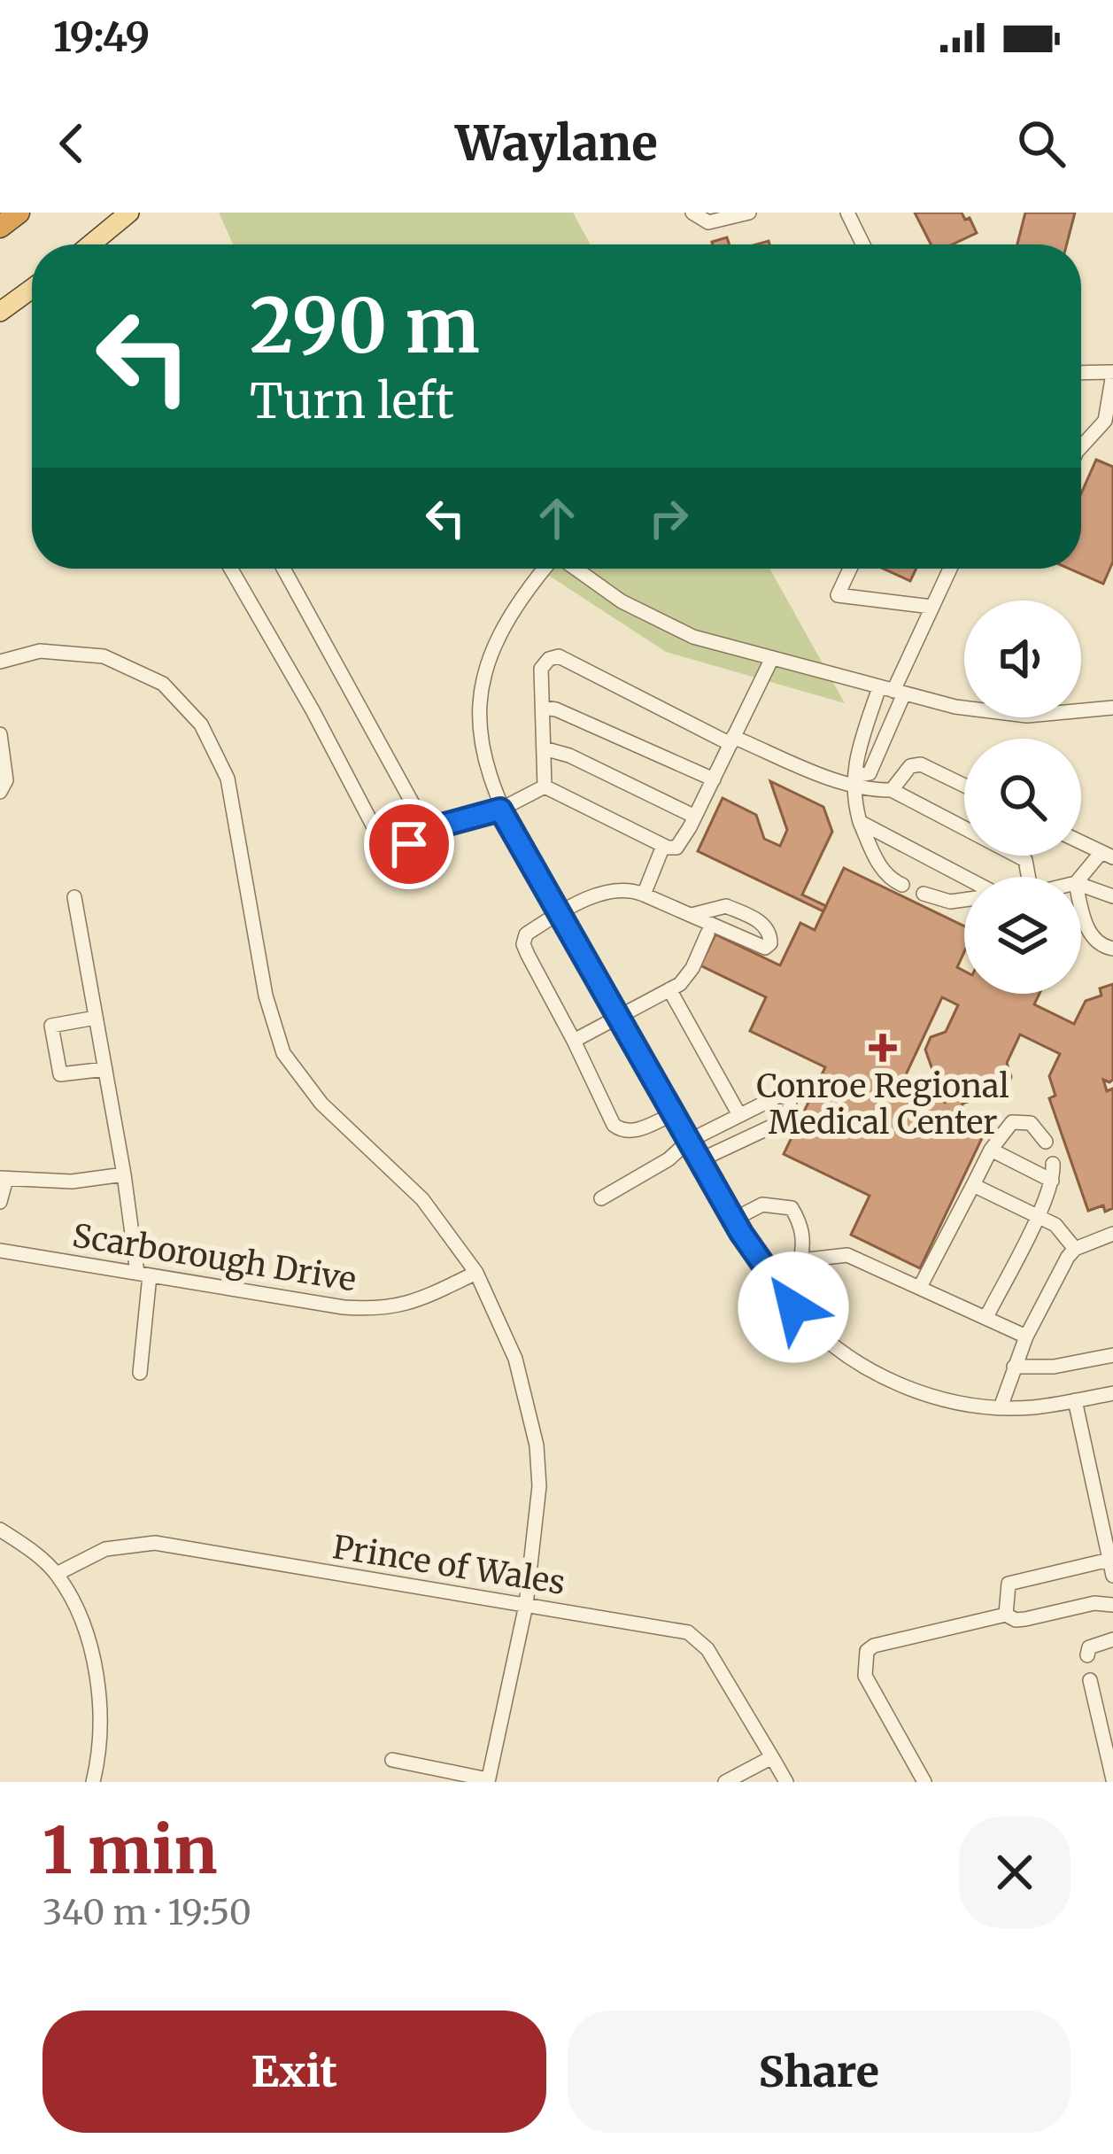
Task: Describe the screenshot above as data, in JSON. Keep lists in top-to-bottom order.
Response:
{
  "streets": {
    "street": ["Scarborough Drive", "Prince of Wales"]
  },
  "places": {
    "health": ["Conroe Regional Medical Center"]
  },
  "page": {
    "status": "19:49",
    "header": "Waylane",
    "turn": ["290 m", "Turn left"],
    "heading": ["1 min", "340 m · 19:50"],
    "buttons": ["Exit", "Share"]
  }
}
